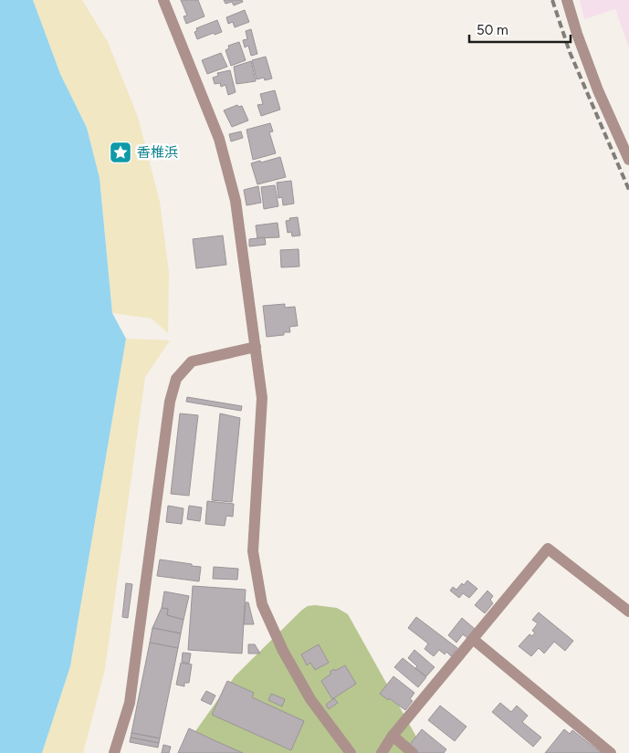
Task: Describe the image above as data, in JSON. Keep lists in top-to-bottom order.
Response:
{
  "places": {
    "place": ["香椎浜"]
  },
  "scale_bar": "50 m"
}
